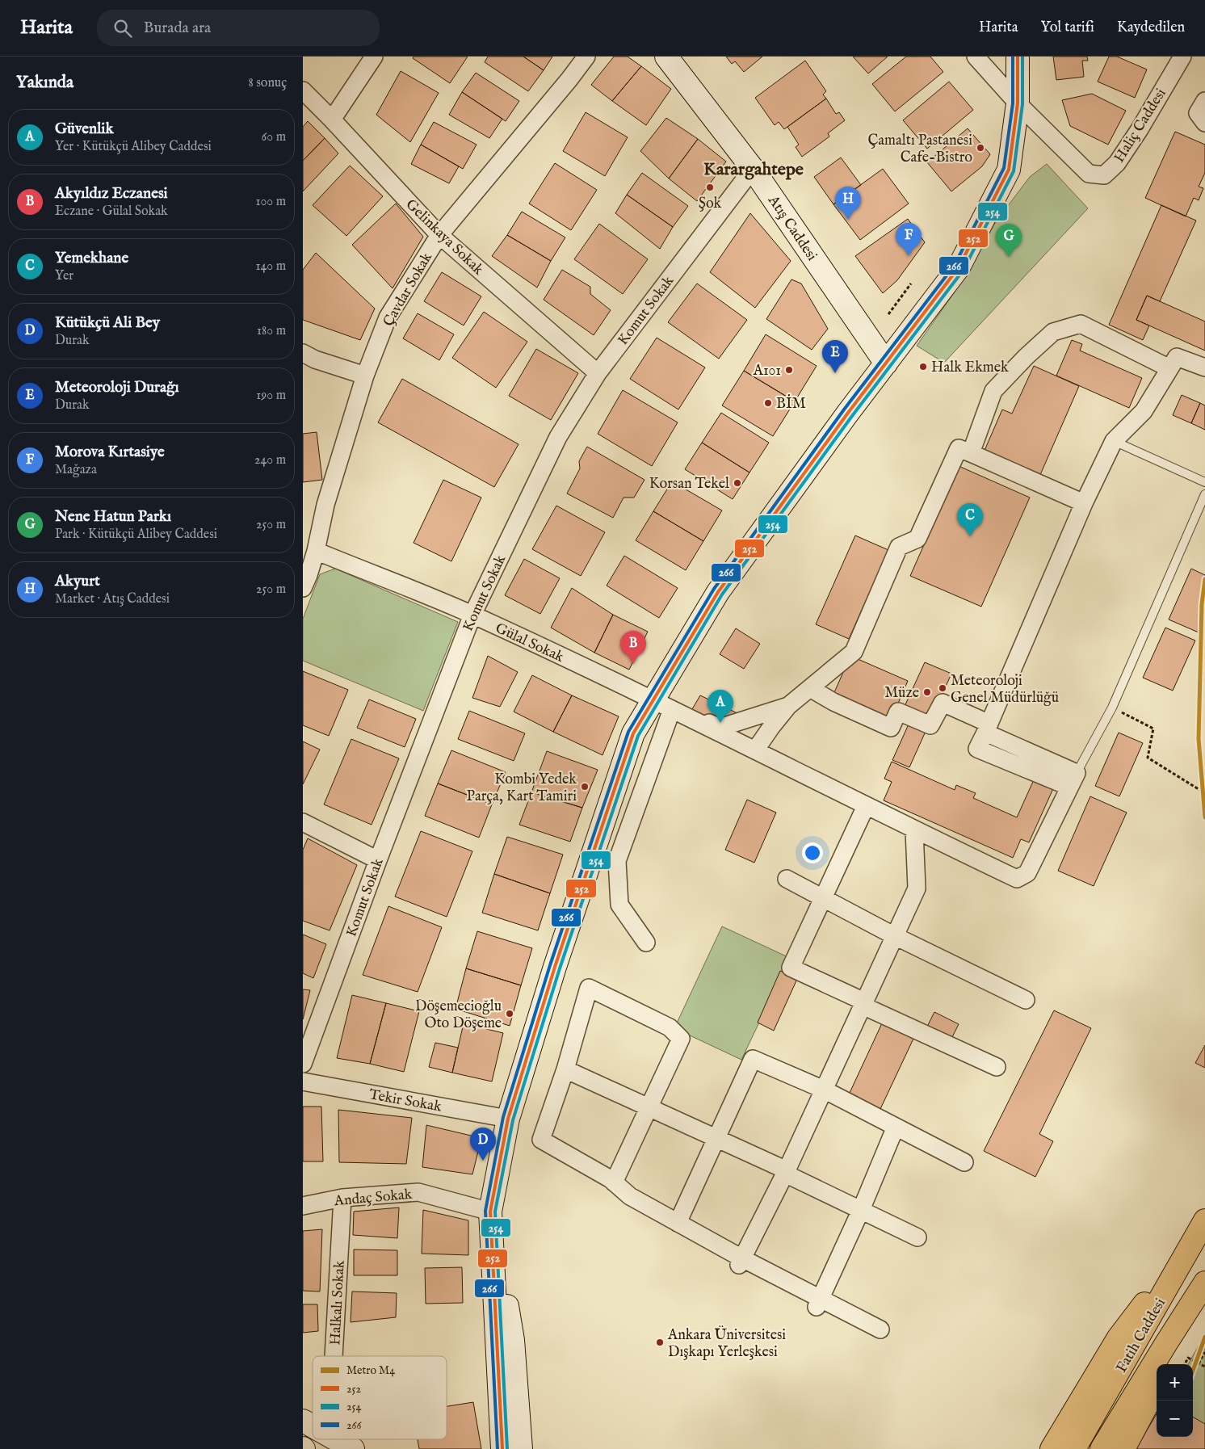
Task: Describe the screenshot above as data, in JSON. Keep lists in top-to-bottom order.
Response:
{
  "streets": {
    "main road": ["Atış Caddesi", "Fatih Caddesi"],
    "street": [
      "Haliç Caddesi",
      "Gelinkaya Sokak",
      "Çavdar Sokak",
      "Komut Sokak",
      "Gülal Sokak",
      "Tekir Sokak",
      "Andaç Sokak",
      "Halkalı Sokak"
    ]
  },
  "crossings": [
    ["Atış Caddesi", "Komut Sokak"],
    ["Gelinkaya Sokak", "Çavdar Sokak"],
    ["Gelinkaya Sokak", "Komut Sokak"],
    ["Çavdar Sokak", "Gülal Sokak"],
    ["Komut Sokak", "Gülal Sokak"],
    ["Andaç Sokak", "Halkalı Sokak"]
  ],
  "districts": ["Karargahtepe"],
  "places": [
    "Çamaltı Pastanesi Cafe-Bistro",
    "Şok",
    "Halk Ekmek",
    "A101",
    "BİM",
    "Korsan Tekel",
    "Meteoroloji Genel Müdürlüğü",
    "Müze",
    "Kombi Yedek Parça, Kart Tamiri",
    "Döşemecioğlu Oto Döşeme",
    "Ankara Üniversitesi Dışkapı Yerleşkesi"
  ],
  "lines": [
    "transit line 252",
    "transit line 254",
    "transit line 266",
    "metro line M4"
  ],
  "legend": [
    "Metro M4",
    "252",
    "254",
    "266"
  ],
  "page": {
    "header": "Harita",
    "search": "Burada ara",
    "nav": ["Harita", "Yol tarifi", "Kaydedilen"],
    "heading": ["Yakında", "8 sonuç"],
    "list": [
      {
        "mark": "A",
        "name": "Güvenlik",
        "note": "Yer · Kütükçü Alibey Caddesi",
        "value": "60 m"
      },
      {
        "mark": "B",
        "name": "Akyıldız Eczanesi",
        "note": "Eczane · Gülal Sokak",
        "value": "100 m"
      },
      {
        "mark": "C",
        "name": "Yemekhane",
        "note": "Yer",
        "value": "140 m"
      },
      {
        "mark": "D",
        "name": "Kütükçü Ali Bey",
        "note": "Durak",
        "value": "180 m"
      },
      {
        "mark": "E",
        "name": "Meteoroloji Durağı",
        "note": "Durak",
        "value": "190 m"
      },
      {
        "mark": "F",
        "name": "Morova Kırtasiye",
        "note": "Mağaza",
        "value": "240 m"
      },
      {
        "mark": "G",
        "name": "Nene Hatun Parkı",
        "note": "Park · Kütükçü Alibey Caddesi",
        "value": "250 m"
      },
      {
        "mark": "H",
        "name": "Akyurt",
        "note": "Market · Atış Caddesi",
        "value": "250 m"
      }
    ],
    "pins": [
      "H",
      "F",
      "G",
      "E",
      "C",
      "B",
      "A",
      "D"
    ],
    "map_buttons": ["+", "−"]
  }
}
